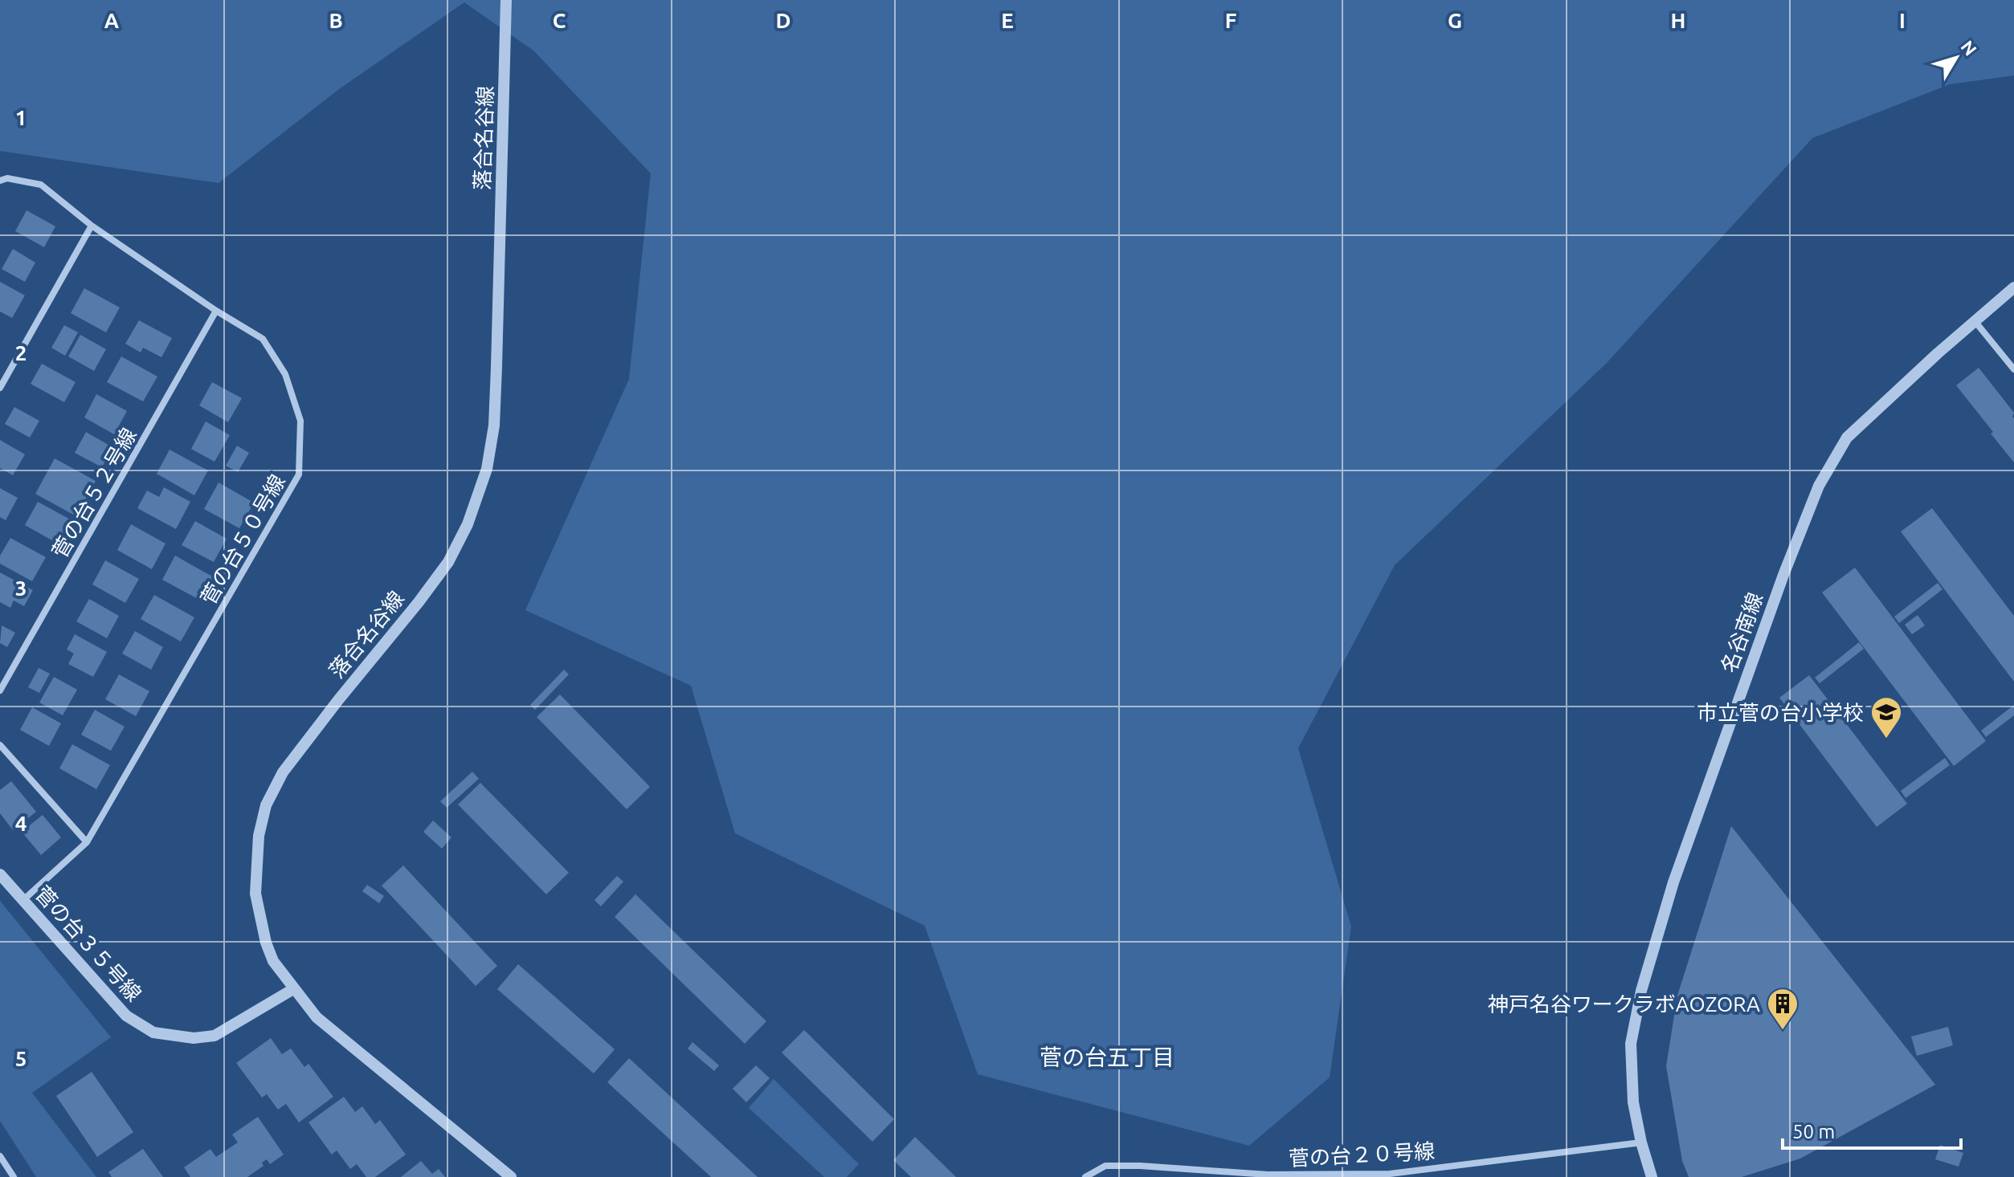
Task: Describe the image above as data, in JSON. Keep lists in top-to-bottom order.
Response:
{
  "streets": {
    "street": [
      "落合名谷線",
      "菅の台５２号線",
      "菅の台５０号線",
      "名谷南線",
      "菅の台３５号線",
      "菅の台２０号線"
    ]
  },
  "crossings": [
    ["落合名谷線", "菅の台３５号線"],
    ["菅の台５２号線", "菅の台５０号線"],
    ["菅の台５０号線", "菅の台３５号線"],
    ["名谷南線", "菅の台２０号線"]
  ],
  "districts": ["菅の台五丁目"],
  "places": {
    "school or university": ["市立菅の台小学校"],
    "building": ["神戸名谷ワークラボAOZORA"]
  },
  "scale_bar": "50 m",
  "north": "top right",
  "grid": {
    "columns": [
      "A",
      "B",
      "C",
      "D",
      "E",
      "F",
      "G",
      "H",
      "I"
    ],
    "rows": [
      "1",
      "2",
      "3",
      "4",
      "5"
    ]
  }
}
